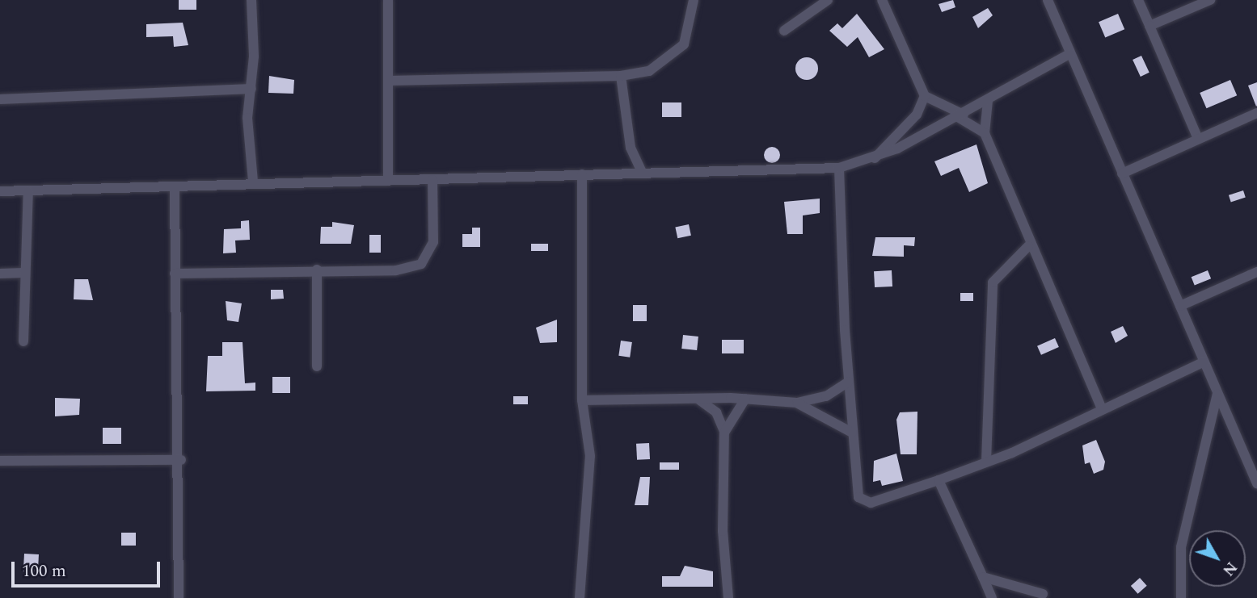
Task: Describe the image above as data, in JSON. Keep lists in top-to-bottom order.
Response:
{
  "scale_bar": "100 m",
  "north": "bottom right"
}
